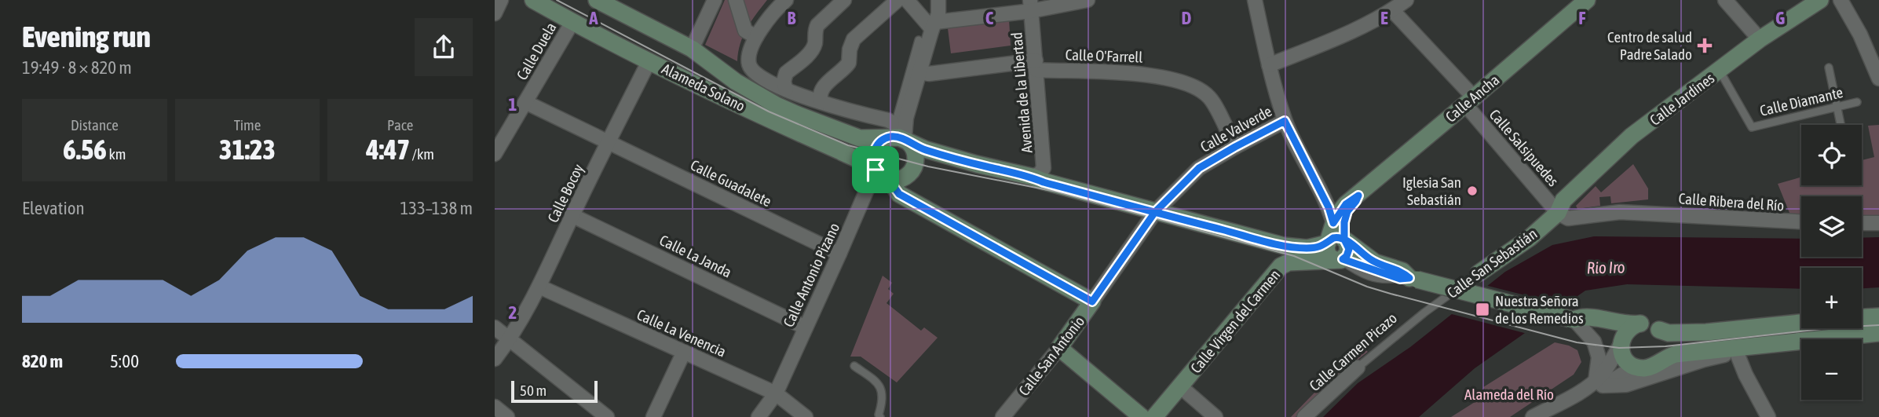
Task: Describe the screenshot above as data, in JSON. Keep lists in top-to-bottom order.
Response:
{
  "streets": {
    "main road": [
      "Alameda Solano",
      "Calle Ancha",
      "Calle Jardines",
      "Calle San Sebastián",
      "Calle Virgen del Carmen",
      "Calle San Antonio"
    ],
    "street": [
      "Calle Duela",
      "Calle O'Farrell",
      "Avenida de la Libertad",
      "Calle Valverde",
      "Calle Salsipuedes",
      "Calle Guadalete",
      "Calle Bocoy",
      "Calle Ribera del Río",
      "Calle La Janda",
      "Calle Antonio Pizano",
      "Calle La Venencia",
      "Calle Carmen Picazo"
    ],
    "lane": ["Calle Diamante"]
  },
  "crossings": [
    ["Calle Duela", "Alameda Solano"],
    ["Calle Duela", "Calle Guadalete"],
    ["Calle O'Farrell", "Avenida de la Libertad"],
    ["Calle O'Farrell", "Calle Valverde"],
    ["Alameda Solano", "Avenida de la Libertad"],
    ["Alameda Solano", "Calle Valverde"],
    ["Alameda Solano", "Calle Bocoy"],
    ["Alameda Solano", "Calle Antonio Pizano"],
    ["Alameda Solano", "Calle San Antonio"],
    ["Calle Ancha", "Calle Salsipuedes"],
    ["Calle Jardines", "Calle Diamante"],
    ["Calle Jardines", "Calle Salsipuedes"],
    ["Calle Jardines", "Calle Ribera del Río"],
    ["Calle Jardines", "Calle San Sebastián"],
    ["Calle Valverde", "Calle San Antonio"],
    ["Calle Salsipuedes", "Calle Ribera del Río"],
    ["Calle Salsipuedes", "Calle San Sebastián"],
    ["Calle Guadalete", "Calle Bocoy"],
    ["Calle Guadalete", "Calle Antonio Pizano"],
    ["Calle Bocoy", "Calle La Janda"],
    ["Calle Bocoy", "Calle La Venencia"],
    ["Calle Ribera del Río", "Calle San Sebastián"],
    ["Calle La Janda", "Calle Antonio Pizano"],
    ["Calle San Sebastián", "Calle Carmen Picazo"],
    ["Calle Antonio Pizano", "Calle La Venencia"]
  ],
  "water": ["Rio Iro"],
  "parks": ["Alameda del Río"],
  "places": {
    "health": ["Centro de salud Padre Salado"],
    "other": ["Iglesia San Sebastián"],
    "transit": ["Nuestra Señora de los Remedios"]
  },
  "scale_bar": "50 m",
  "page": {
    "heading": ["Evening run", "19:49 · 8 × 820 m"],
    "stats": [
      ["Distance", "6.56 km"],
      ["Time", "31:23"],
      ["Pace", "4:47 /km"]
    ],
    "map_buttons": ["+", "−"],
    "chart": ["Elevation", "133–138 m"],
    "list": [
      {
        "name": "820 m",
        "note": "5:00"
      }
    ],
    "scale": "50 m"
  },
  "grid": {
    "columns": [
      "A",
      "B",
      "C",
      "D",
      "E",
      "F",
      "G"
    ],
    "rows": ["1", "2"]
  }
}
